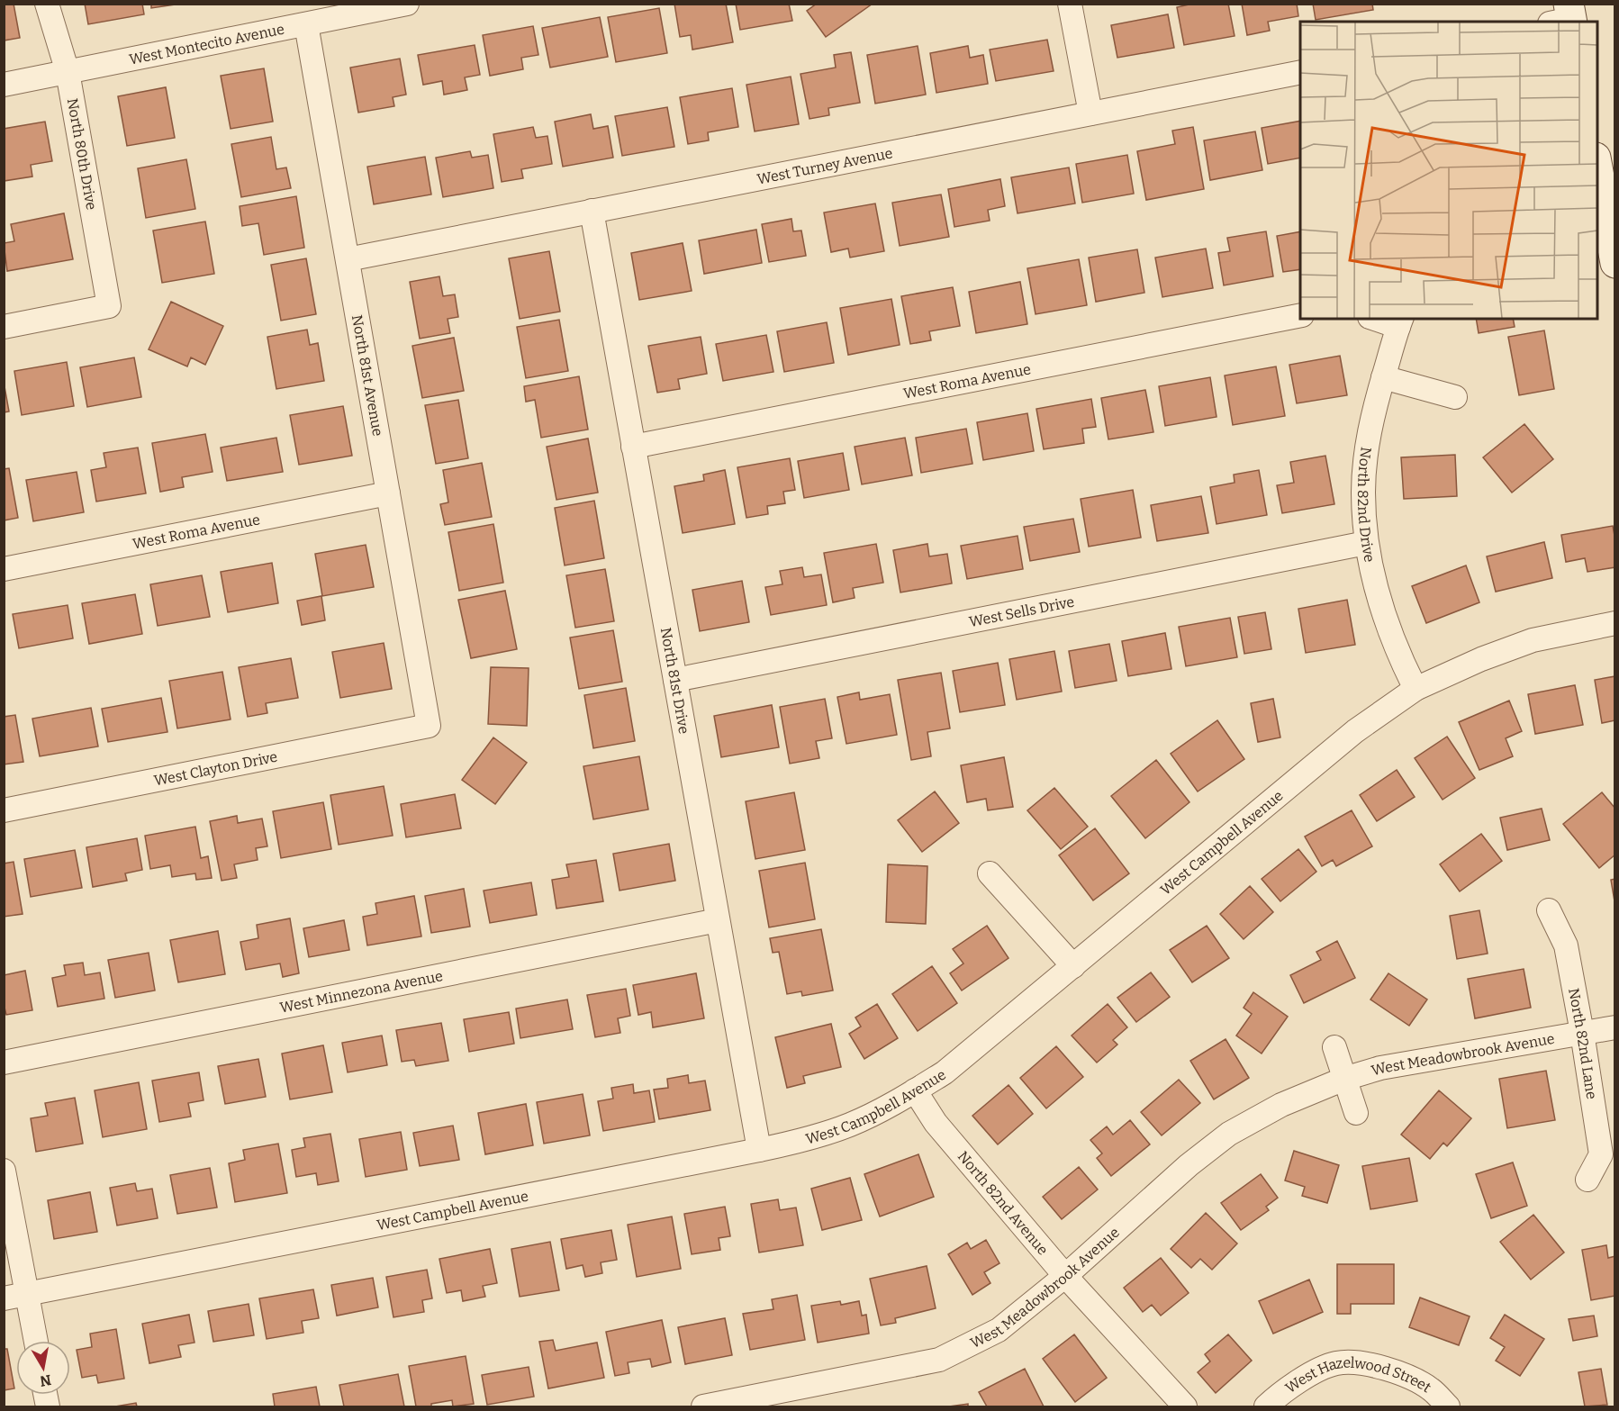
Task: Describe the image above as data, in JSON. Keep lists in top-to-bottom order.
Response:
{
  "streets": {
    "street": [
      "West Montecito Avenue",
      "North 80th Drive",
      "West Turney Avenue",
      "North 81st Avenue",
      "West Roma Avenue",
      "North 82nd Drive",
      "West Sells Drive",
      "North 81st Drive",
      "West Clayton Drive",
      "West Campbell Avenue",
      "West Minnezona Avenue",
      "North 82nd Lane",
      "West Meadowbrook Avenue",
      "North 82nd Avenue",
      "West Hazelwood Street"
    ]
  },
  "crossings": [
    ["West Montecito Avenue", "North 80th Drive"],
    ["West Montecito Avenue", "North 81st Avenue"],
    ["West Turney Avenue", "North 81st Avenue"],
    ["West Turney Avenue", "North 81st Drive"],
    ["North 81st Avenue", "West Roma Avenue"],
    ["North 81st Avenue", "West Clayton Drive"],
    ["West Roma Avenue", "North 81st Drive"],
    ["North 82nd Drive", "West Sells Drive"],
    ["North 82nd Drive", "West Campbell Avenue"],
    ["West Sells Drive", "North 81st Drive"],
    ["North 81st Drive", "West Campbell Avenue"],
    ["North 81st Drive", "West Minnezona Avenue"],
    ["West Campbell Avenue", "North 82nd Avenue"],
    ["North 82nd Lane", "West Meadowbrook Avenue"],
    ["West Meadowbrook Avenue", "North 82nd Avenue"]
  ],
  "north": "bottom"
}
